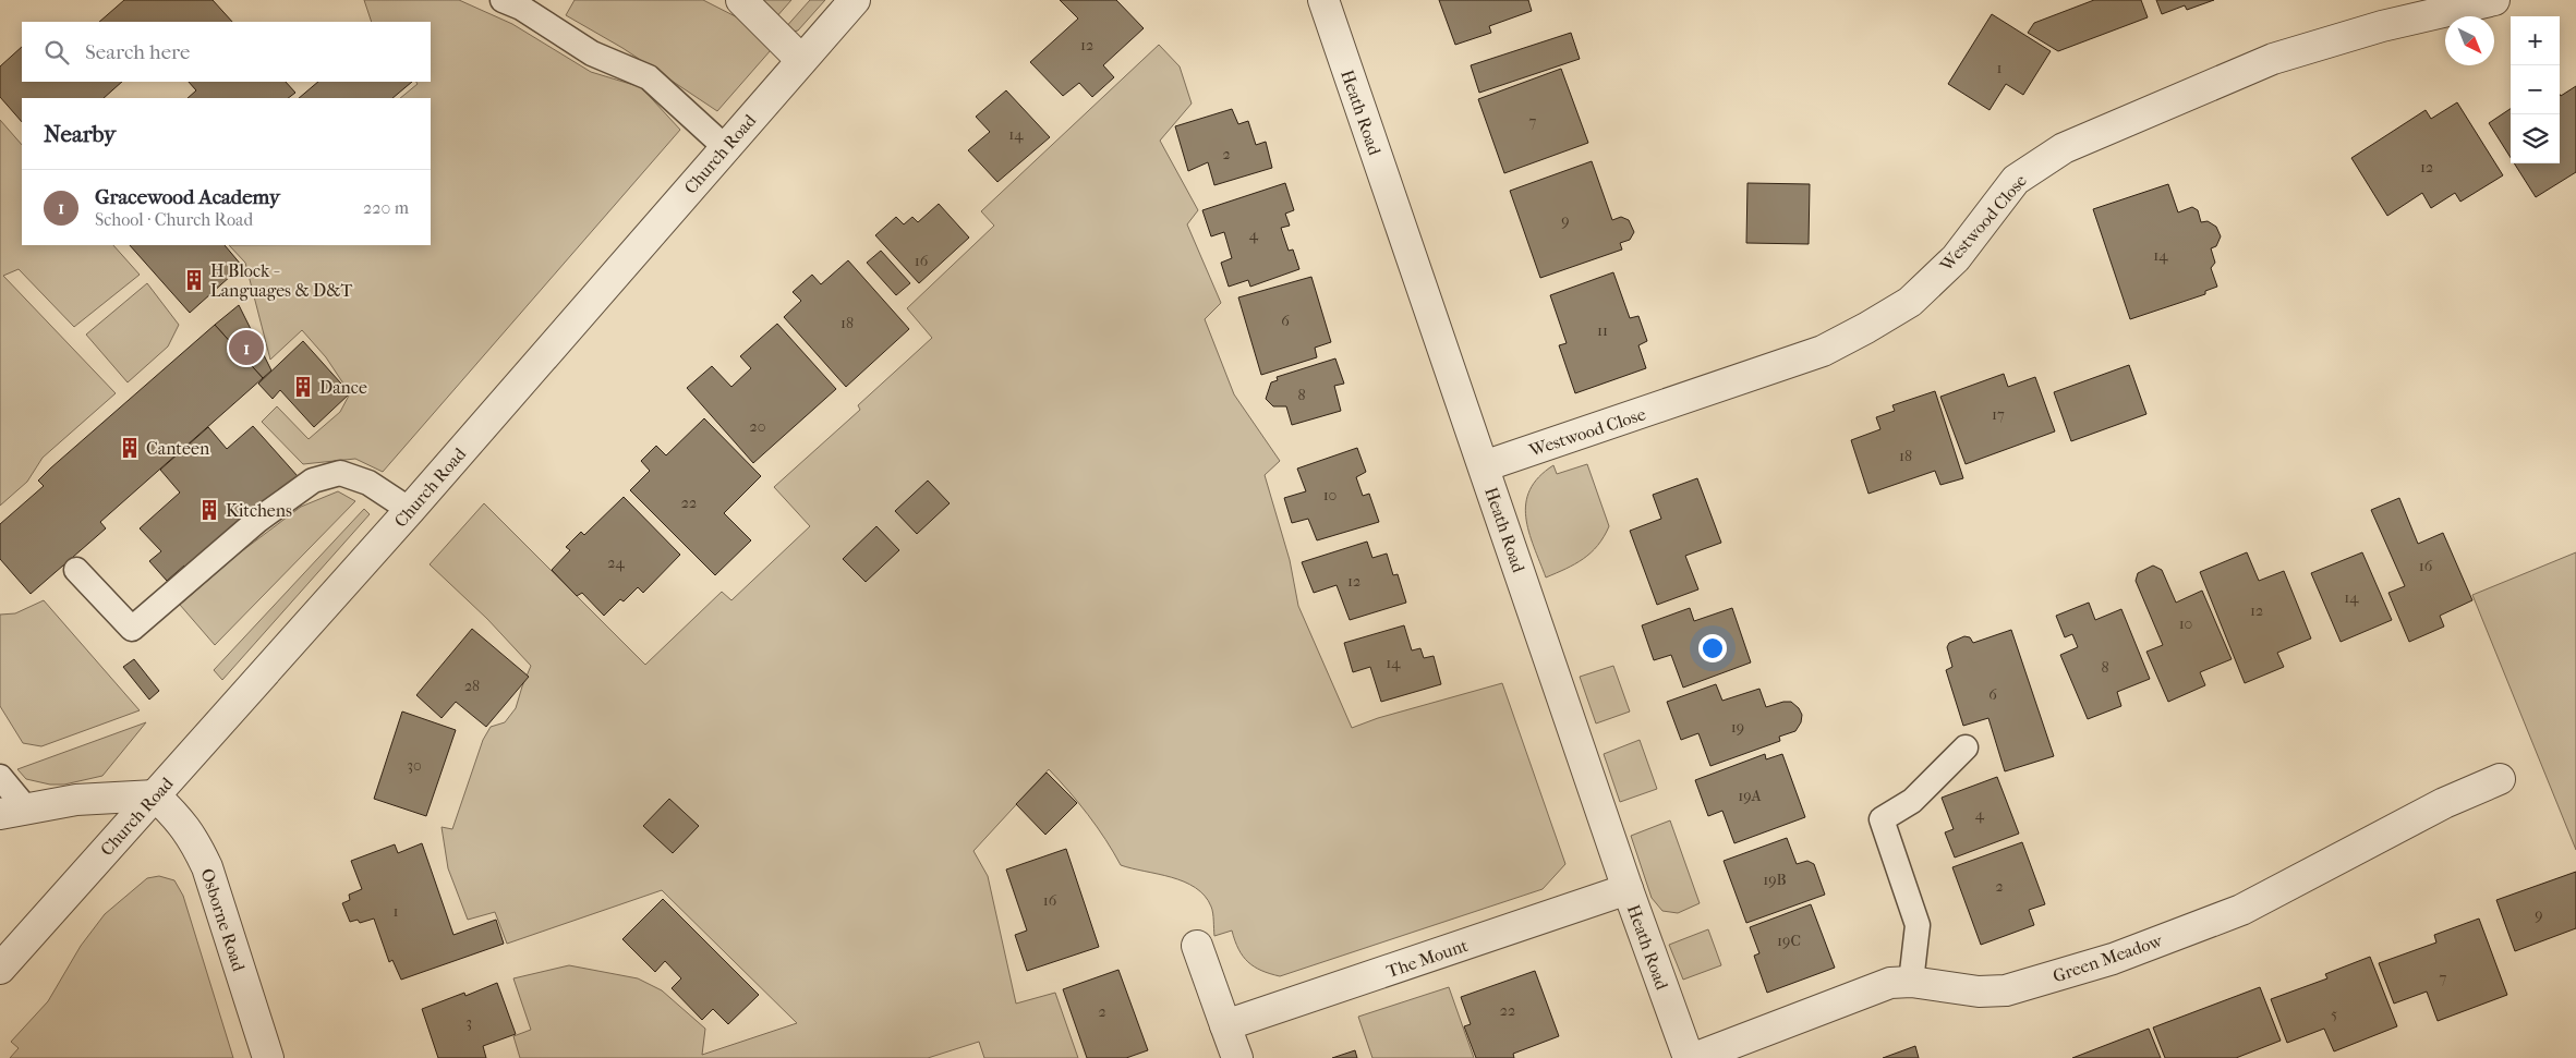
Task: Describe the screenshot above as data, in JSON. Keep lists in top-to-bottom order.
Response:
{
  "streets": {
    "street": [
      "Heath Road",
      "Church Road",
      "Westwood Close",
      "Osborne Road",
      "The Mount",
      "Green Meadow"
    ]
  },
  "crossings": [
    ["Heath Road", "Westwood Close"],
    ["Heath Road", "The Mount"],
    ["Church Road", "Osborne Road"]
  ],
  "places": {
    "building": [
      "H Block - Languages & D&T",
      "Dance",
      "Canteen",
      "Kitchens"
    ]
  },
  "house_numbers": [
    "12",
    "1",
    "7",
    "14",
    "2",
    "12",
    "9",
    "4",
    "14",
    "16",
    "6",
    "18",
    "11",
    "8",
    "17",
    "20",
    "18",
    "10",
    "22",
    "24",
    "16",
    "12",
    "14",
    "12",
    "10",
    "14",
    "8",
    "28",
    "6",
    "19",
    "30",
    "19A",
    "4",
    "19B",
    "2",
    "16",
    "1",
    "9",
    "19C",
    "7",
    "22",
    "2",
    "5",
    "3"
  ],
  "north": "bottom right",
  "page": {
    "map_buttons": ["+", "−"],
    "search": "Search here",
    "heading": "Nearby",
    "list": [
      {
        "mark": "1",
        "name": "Gracewood Academy",
        "note": "School · Church Road",
        "value": "220 m"
      }
    ],
    "pins": "1"
  }
}
